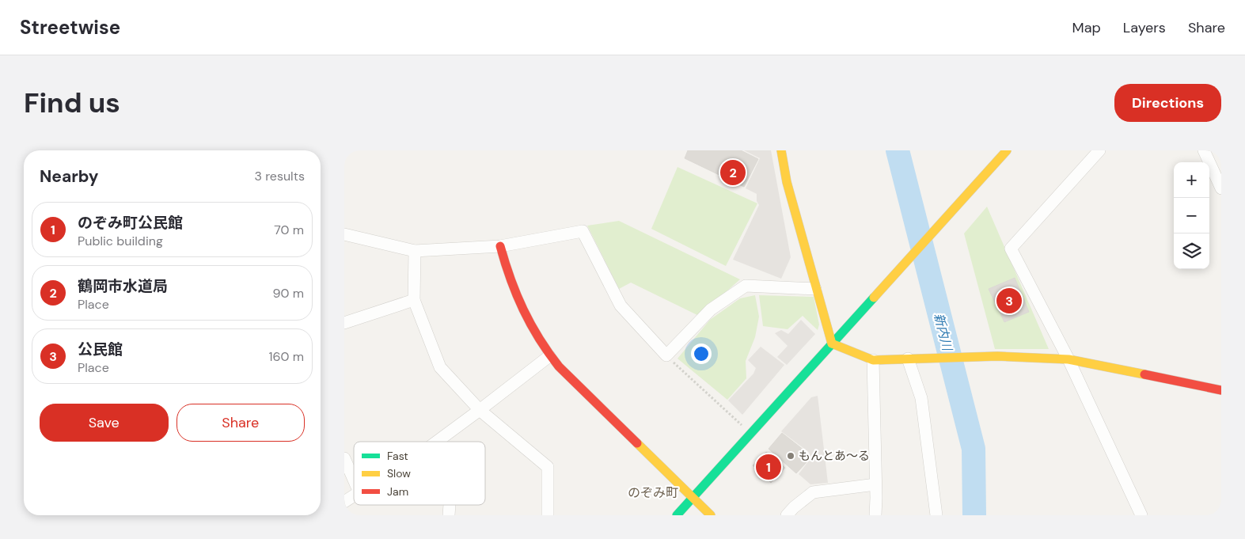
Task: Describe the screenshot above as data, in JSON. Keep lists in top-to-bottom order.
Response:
{
  "districts": ["のぞみ町"],
  "water": ["新内川"],
  "places": ["もんとあ～る"],
  "legend": ["Fast", "Slow", "Jam"],
  "page": {
    "header": "Streetwise",
    "nav": ["Map", "Layers", "Share"],
    "buttons": [
      "Directions",
      ["Save", "Share"]
    ],
    "title": "Find us",
    "heading": ["Nearby", "3 results"],
    "pins": ["2", "3", "1"],
    "map_buttons": ["+", "−"],
    "list": [
      {
        "mark": "1",
        "name": "のぞみ町公民館",
        "note": "Public building",
        "value": "70 m"
      },
      {
        "mark": "2",
        "name": "鶴岡市水道局",
        "note": "Place",
        "value": "90 m"
      },
      {
        "mark": "3",
        "name": "公民館",
        "note": "Place",
        "value": "160 m"
      }
    ]
  }
}
